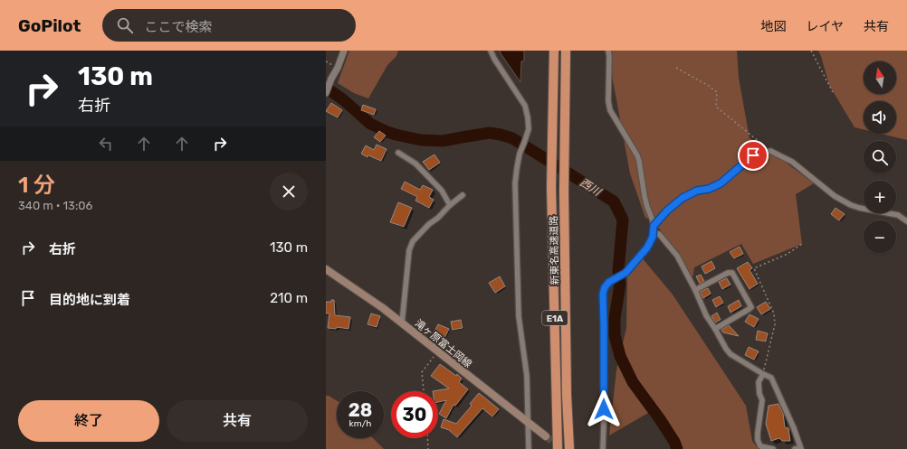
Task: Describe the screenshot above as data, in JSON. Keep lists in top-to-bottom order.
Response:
{
  "streets": {
    "highway": ["新東名高速道路", "E1A"],
    "main road": ["滝ヶ原富士岡線"]
  },
  "water": ["西川"],
  "north": "top",
  "page": {
    "header": "GoPilot",
    "search": "ここで検索",
    "nav": ["地図", "レイヤ", "共有"],
    "turn": ["130 m", "右折"],
    "map_buttons": ["+", "−"],
    "heading": ["1 分", "340 m · 13:06"],
    "list": [
      {
        "name": "右折",
        "value": "130 m"
      },
      {
        "name": "目的地に到着",
        "value": "210 m"
      }
    ],
    "speed": "28 km/h",
    "limit": "30",
    "buttons": ["終了", "共有"]
  }
}
